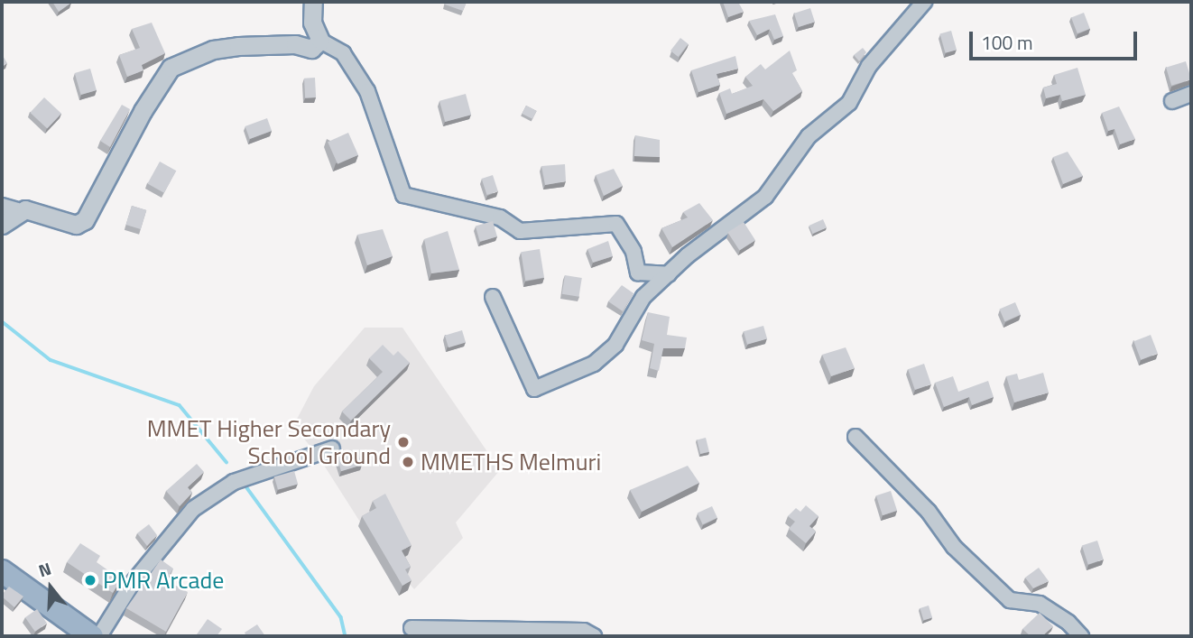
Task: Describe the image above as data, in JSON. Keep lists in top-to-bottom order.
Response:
{
  "places": ["MMET Higher Secondary School Ground", "MMETHS Melmuri", "PMR Arcade"],
  "scale_bar": "100 m",
  "north": "top"
}
